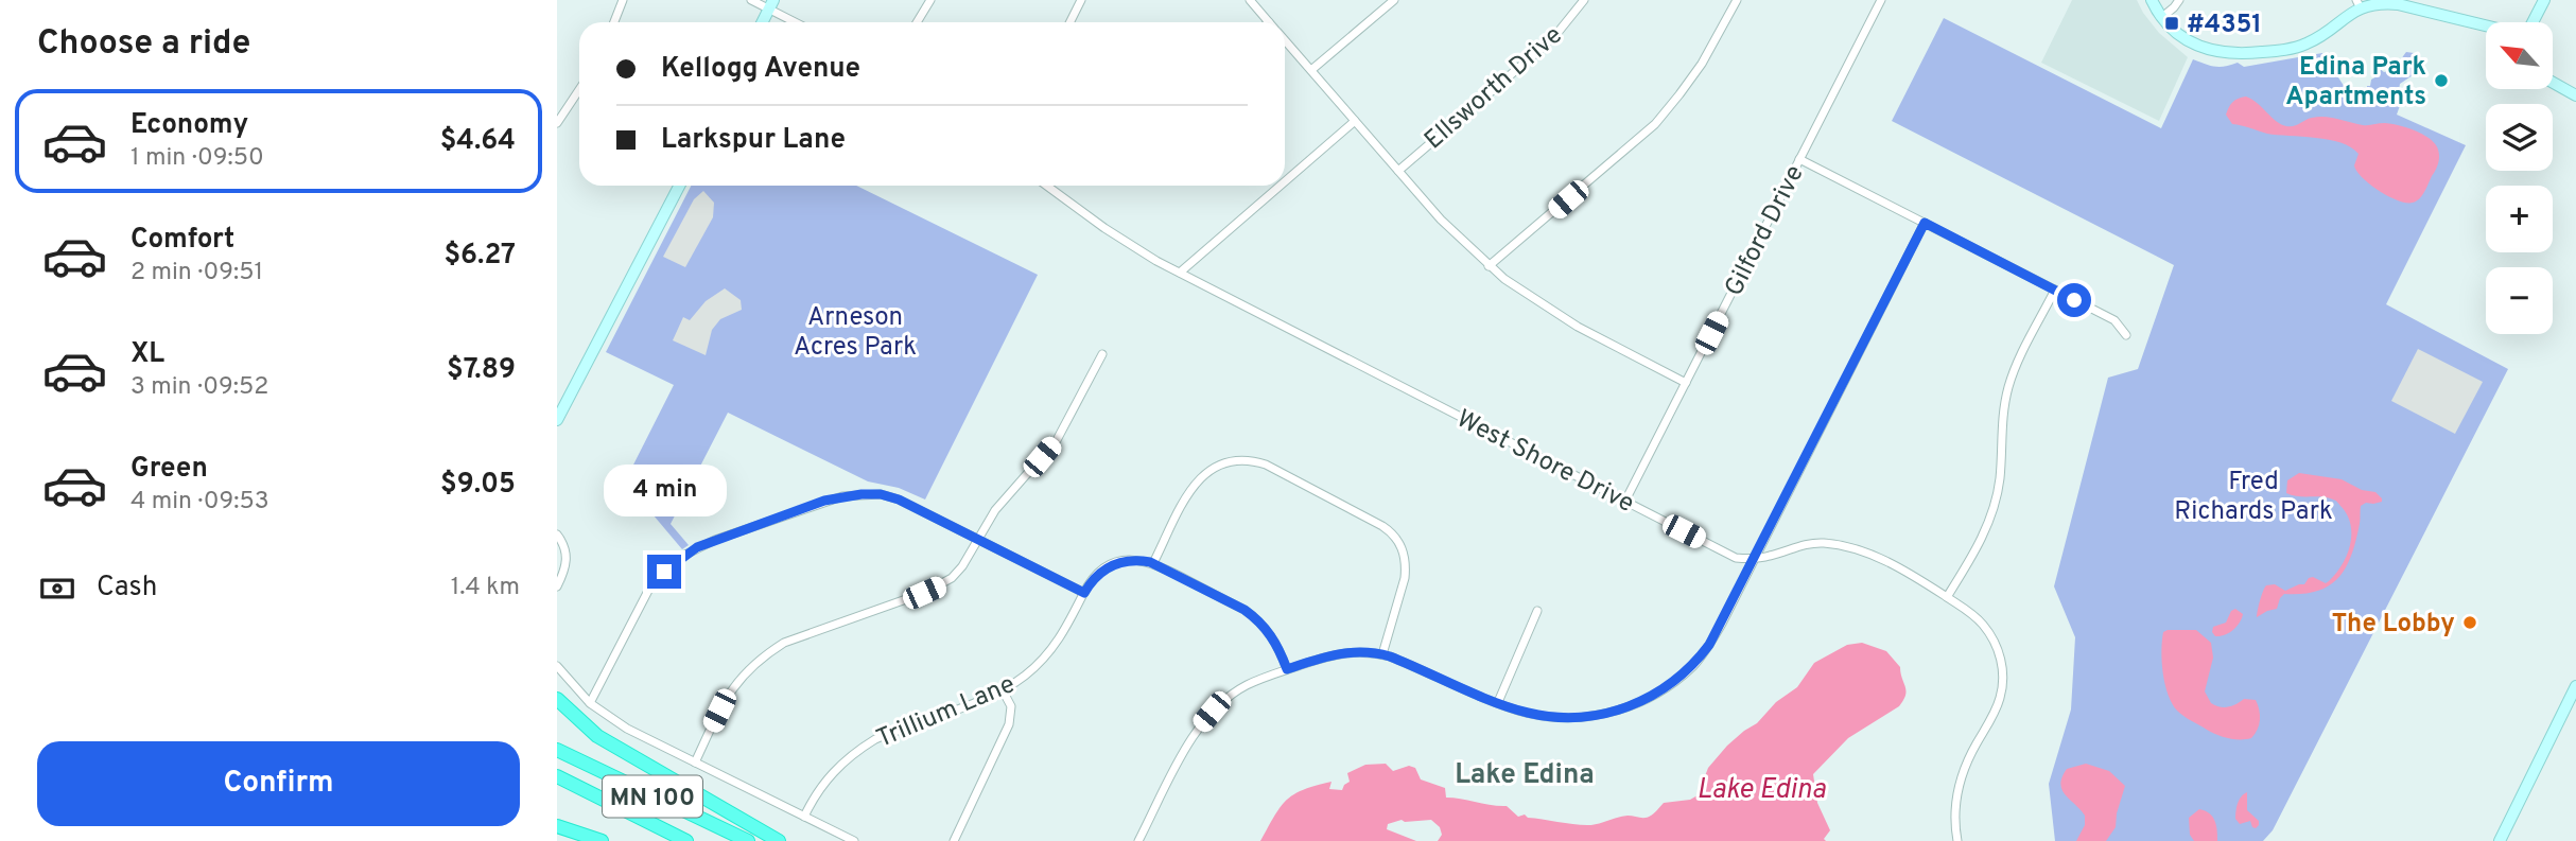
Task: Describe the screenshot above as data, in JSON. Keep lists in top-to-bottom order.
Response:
{
  "streets": {
    "highway": ["MN 100"],
    "street": [
      "Ellsworth Drive",
      "Gilford Drive",
      "West Shore Drive",
      "Trillium Lane"
    ]
  },
  "crossings": [
    ["Gilford Drive", "West Shore Drive"]
  ],
  "districts": ["Lake Edina"],
  "water": ["Lake Edina"],
  "parks": ["Arneson Acres Park", "Fred Richards Park"],
  "places": {
    "transit": ["#4351"],
    "other": ["Edina Park Apartments", "The Lobby"]
  },
  "north": "top left",
  "page": {
    "heading": "Choose a ride",
    "map_buttons": ["+", "−"],
    "banner": ["Kellogg Avenue", "Larkspur Lane"],
    "list": [
      {
        "name": "Economy",
        "note": "1 min · 09:50",
        "value": "$4.64"
      },
      {
        "name": "Comfort",
        "note": "2 min · 09:51",
        "value": "$6.27"
      },
      {
        "name": "XL",
        "note": "3 min · 09:52",
        "value": "$7.89"
      },
      {
        "name": "Green",
        "note": "4 min · 09:53",
        "value": "$9.05"
      }
    ],
    "bubble": "4 min",
    "pay": ["Cash", "1.4 km"],
    "buttons": "Confirm"
  }
}
